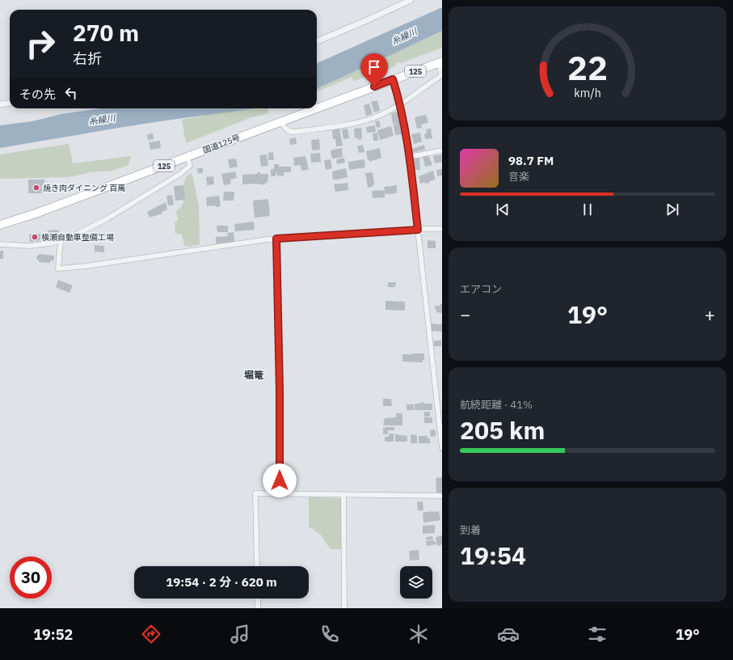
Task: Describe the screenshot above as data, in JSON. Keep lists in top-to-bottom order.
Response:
{
  "streets": {
    "highway": ["125", "国道125号"]
  },
  "districts": ["堀篭"],
  "water": ["糸繰川"],
  "places": ["焼き肉ダイニング 百萬", "横瀬自動車整備工場"],
  "page": {
    "turn": ["270 m", "右折"],
    "then": "その先",
    "song": ["98.7 FM", "音楽"],
    "tile": [
      "エアコン",
      ["航続距離 · 41%", "205 km"],
      ["到着", "19:54"]
    ],
    "heat": ["−", "19°", "+"],
    "limit": "30",
    "trip": "19:54 · 2 分 · 620 m",
    "tabs": ["19:52", "19°"],
    "gauge": ["22", "km/h"]
  }
}
